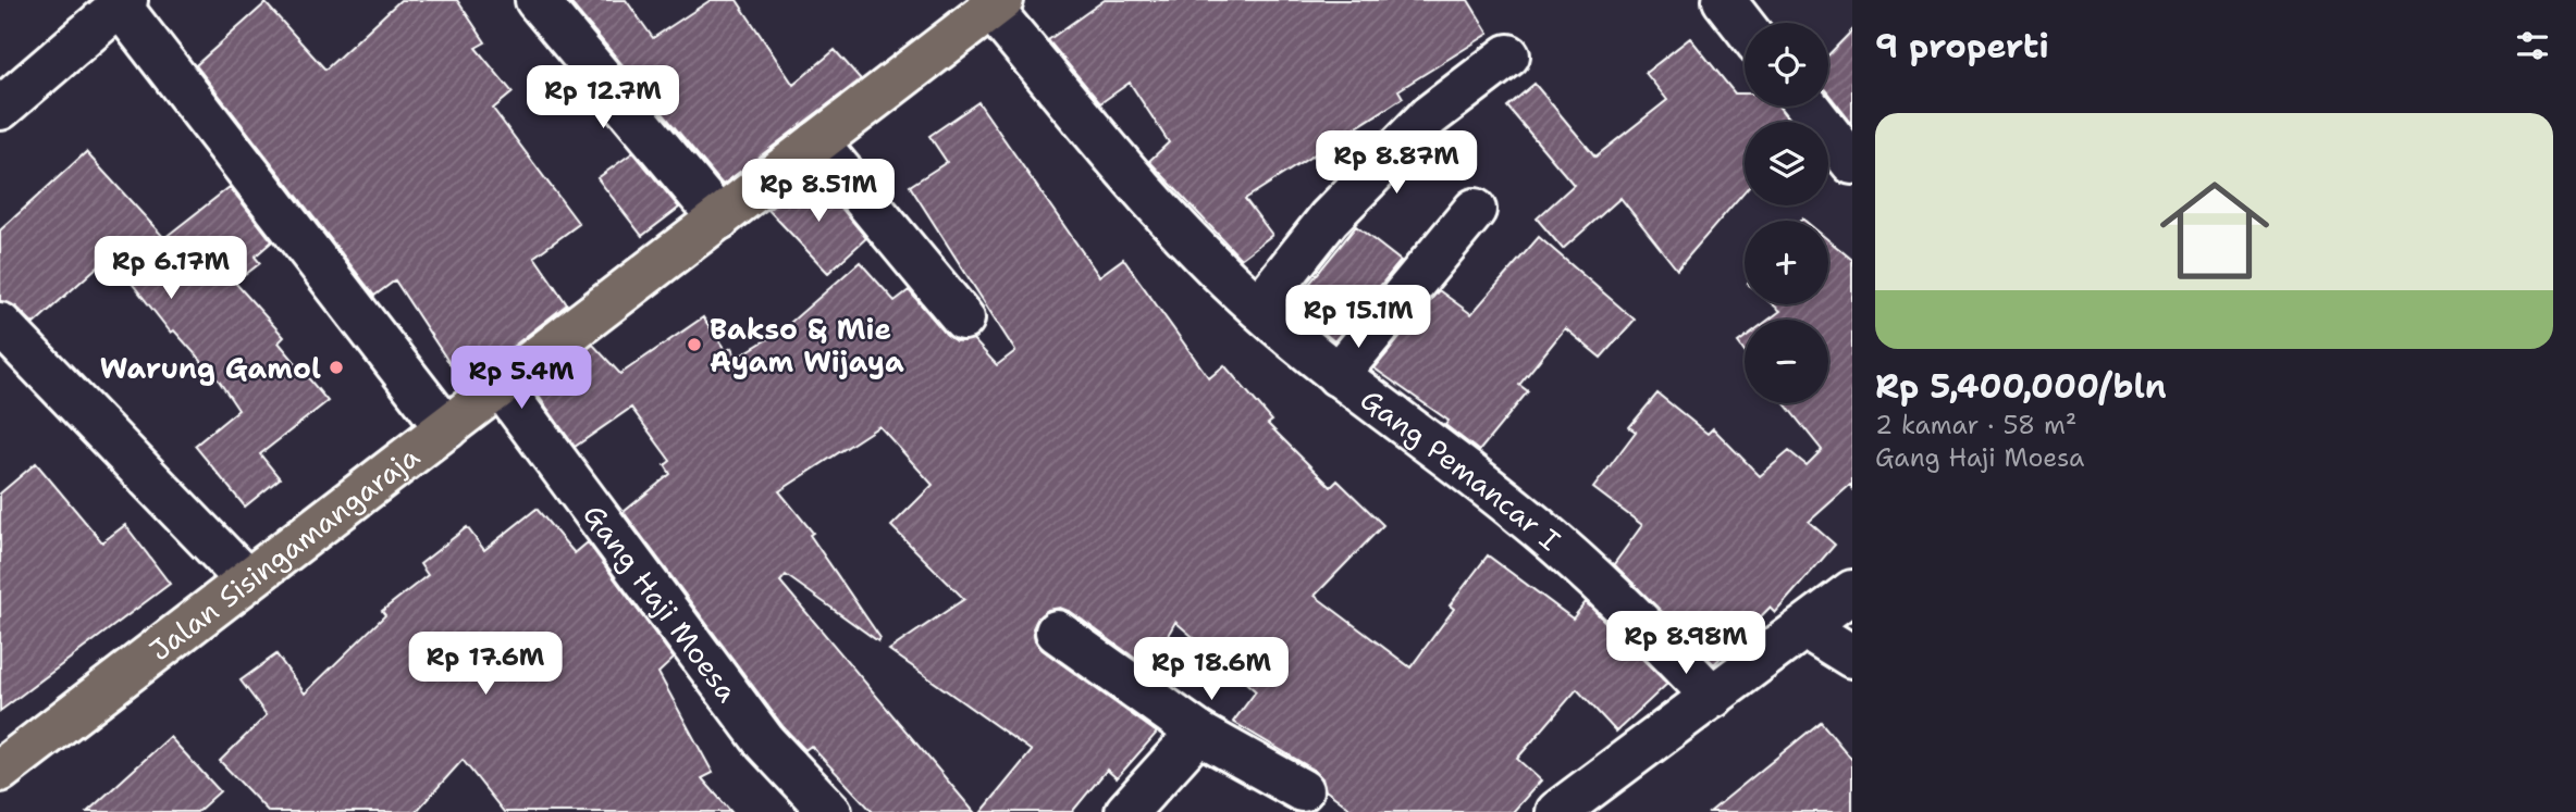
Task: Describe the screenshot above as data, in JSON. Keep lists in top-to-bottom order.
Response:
{
  "streets": {
    "main road": ["Jalan Sisingamangaraja"],
    "street": ["Gang Pemancar I", "Gang Haji Moesa"]
  },
  "crossings": [
    ["Gang Pemancar I", "Jalan Sisingamangaraja"],
    ["Jalan Sisingamangaraja", "Gang Haji Moesa"]
  ],
  "places": ["Bakso & Mie Ayam Wijaya", "Warung Gamol"],
  "page": {
    "heading": "9 properti",
    "map_buttons": ["+", "−"],
    "price": [
      "Rp 12.7M",
      "Rp 8.87M",
      "Rp 8.51M",
      "Rp 6.17M",
      "Rp 15.1M",
      "Rp 5.4M",
      "Rp 8.98M",
      "Rp 17.6M",
      "Rp 18.6M"
    ],
    "list": [
      {
        "name": "Rp 5,400,000/bln",
        "note": "2 kamar · 58 m² · Gang Haji Moesa"
      }
    ]
  }
}
